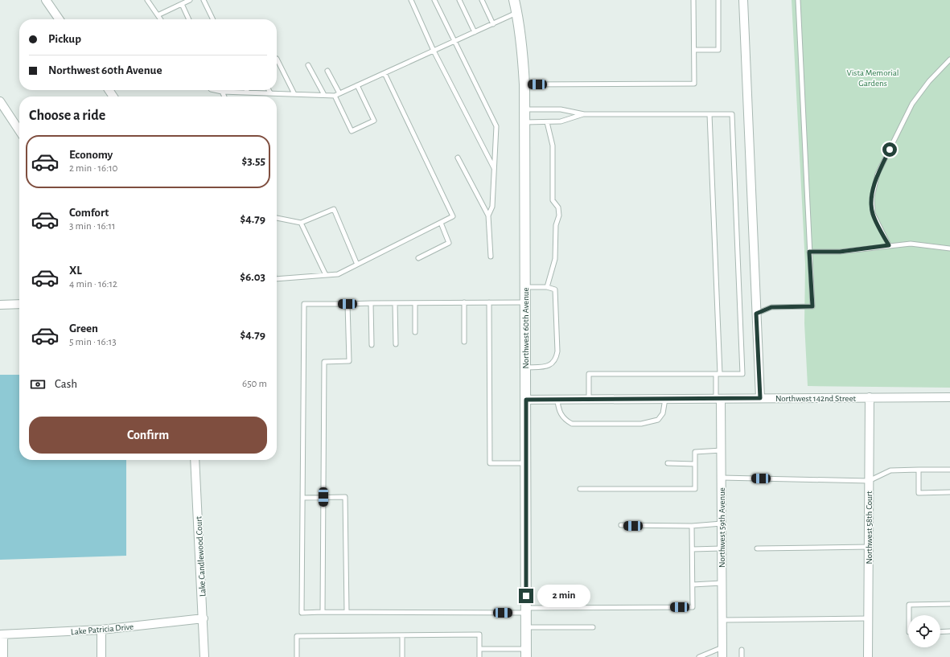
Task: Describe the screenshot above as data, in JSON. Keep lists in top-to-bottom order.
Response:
{
  "streets": {
    "street": [
      "Northwest 60th Avenue",
      "Northwest 142nd Street",
      "Northwest 59th Avenue",
      "Northwest 58th Court",
      "Lake Candlewood Court",
      "Lake Patricia Drive"
    ]
  },
  "crossings": [
    ["Northwest 60th Avenue", "Northwest 142nd Street"],
    ["Northwest 142nd Street", "Northwest 59th Avenue"],
    ["Northwest 142nd Street", "Northwest 58th Court"],
    ["Lake Candlewood Court", "Lake Patricia Drive"]
  ],
  "parks": ["Vista Memorial Gardens"],
  "page": {
    "banner": ["Pickup", "Northwest 60th Avenue"],
    "heading": "Choose a ride",
    "list": [
      {
        "name": "Economy",
        "note": "2 min · 16:10",
        "value": "$3.55"
      },
      {
        "name": "Comfort",
        "note": "3 min · 16:11",
        "value": "$4.79"
      },
      {
        "name": "XL",
        "note": "4 min · 16:12",
        "value": "$6.03"
      },
      {
        "name": "Green",
        "note": "5 min · 16:13",
        "value": "$4.79"
      }
    ],
    "pay": ["Cash", "650 m"],
    "buttons": "Confirm",
    "bubble": "2 min"
  }
}
